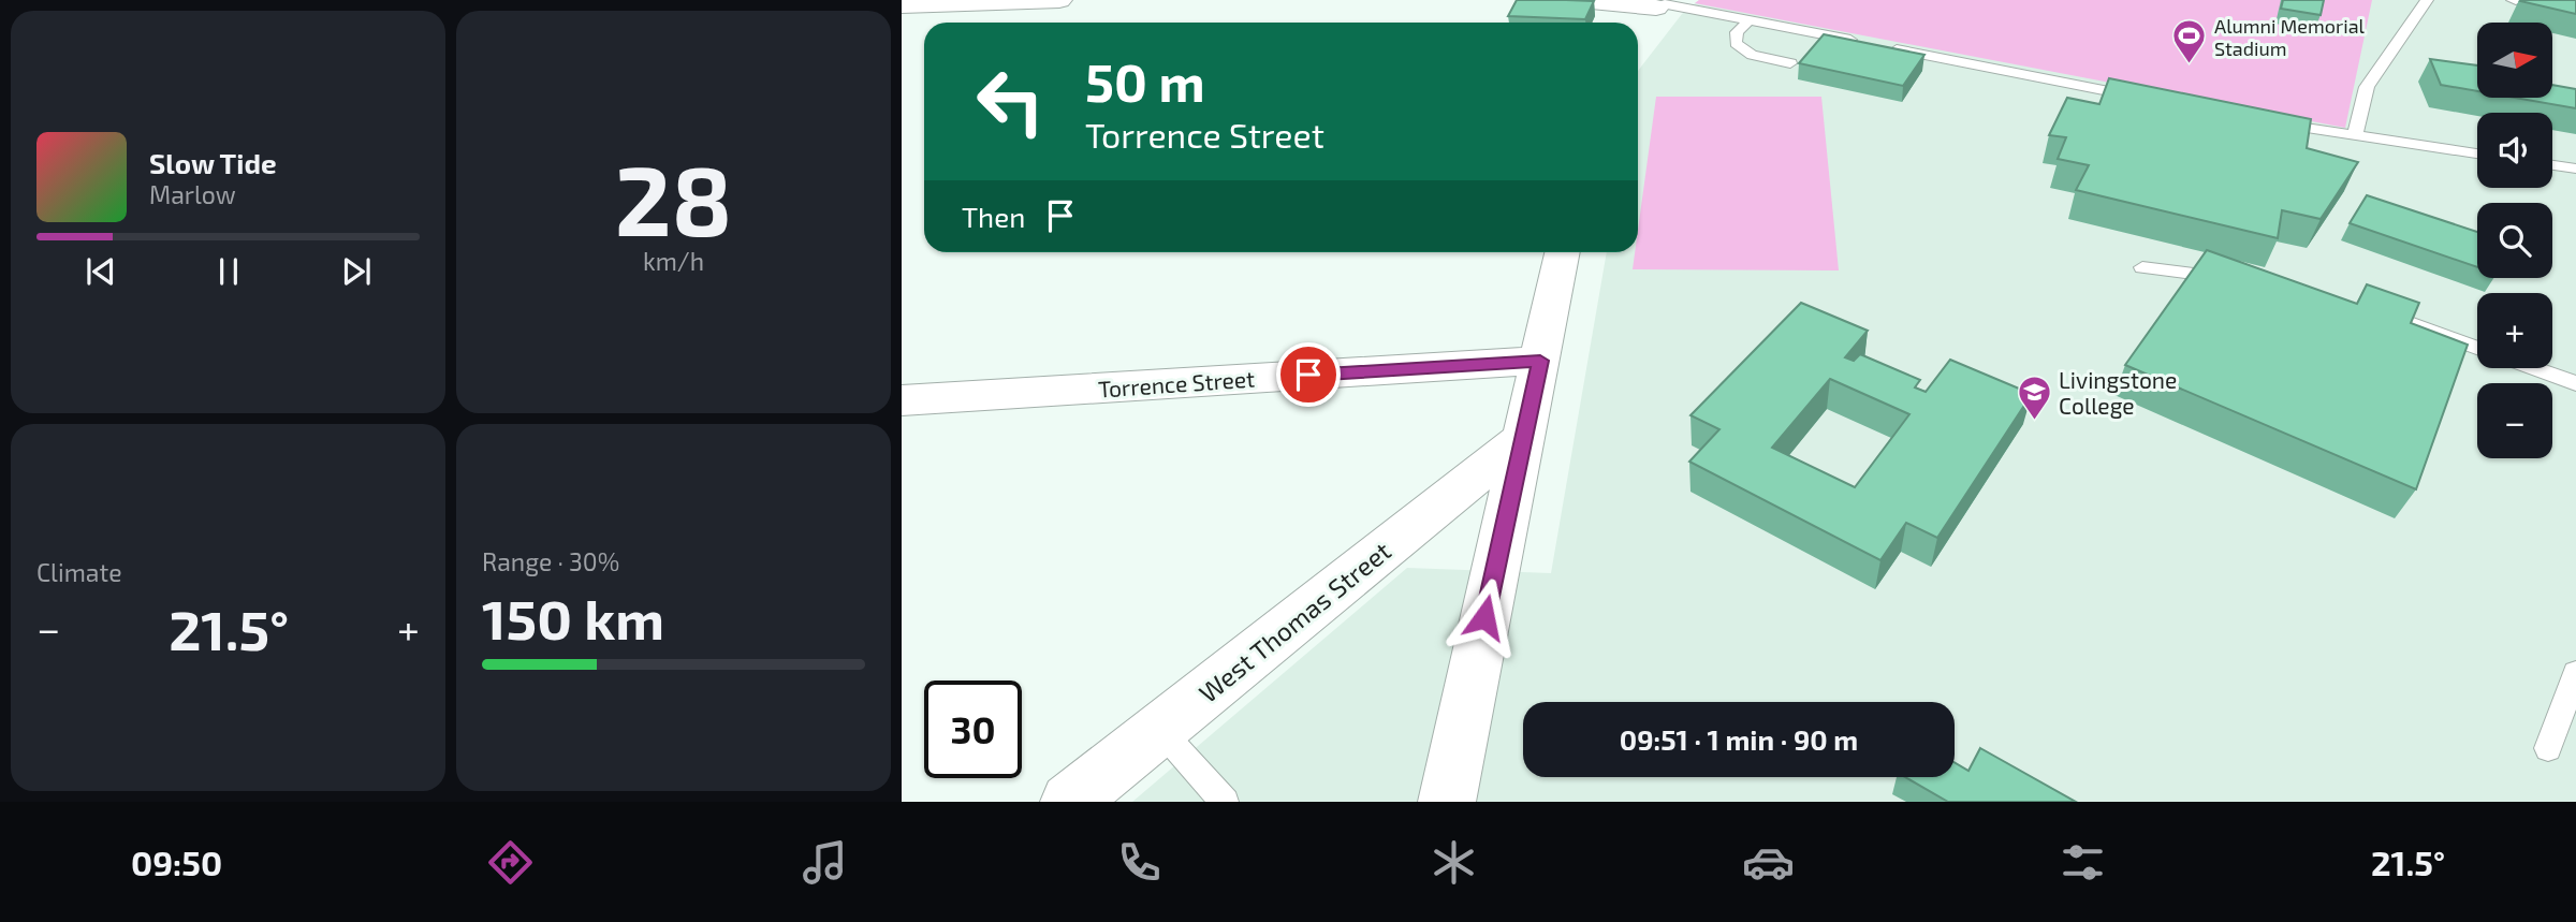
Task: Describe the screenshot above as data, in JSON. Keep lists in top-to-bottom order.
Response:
{
  "streets": {
    "street": ["Torrence Street", "West Thomas Street"]
  },
  "places": {
    "sports": ["Alumni Memorial Stadium"],
    "school or university": ["Livingstone College"]
  },
  "north": "right",
  "page": {
    "tile": [
      ["28", "km/h"],
      "Climate",
      ["Range · 30%", "150 km"]
    ],
    "map_buttons": ["+", "−"],
    "turn": ["50 m", "Torrence Street"],
    "song": ["Slow Tide", "Marlow"],
    "then": "Then",
    "heat": ["−", "21.5°", "+"],
    "limit": "30",
    "trip": "09:51 · 1 min · 90 m",
    "tabs": ["09:50", "21.5°"]
  }
}
